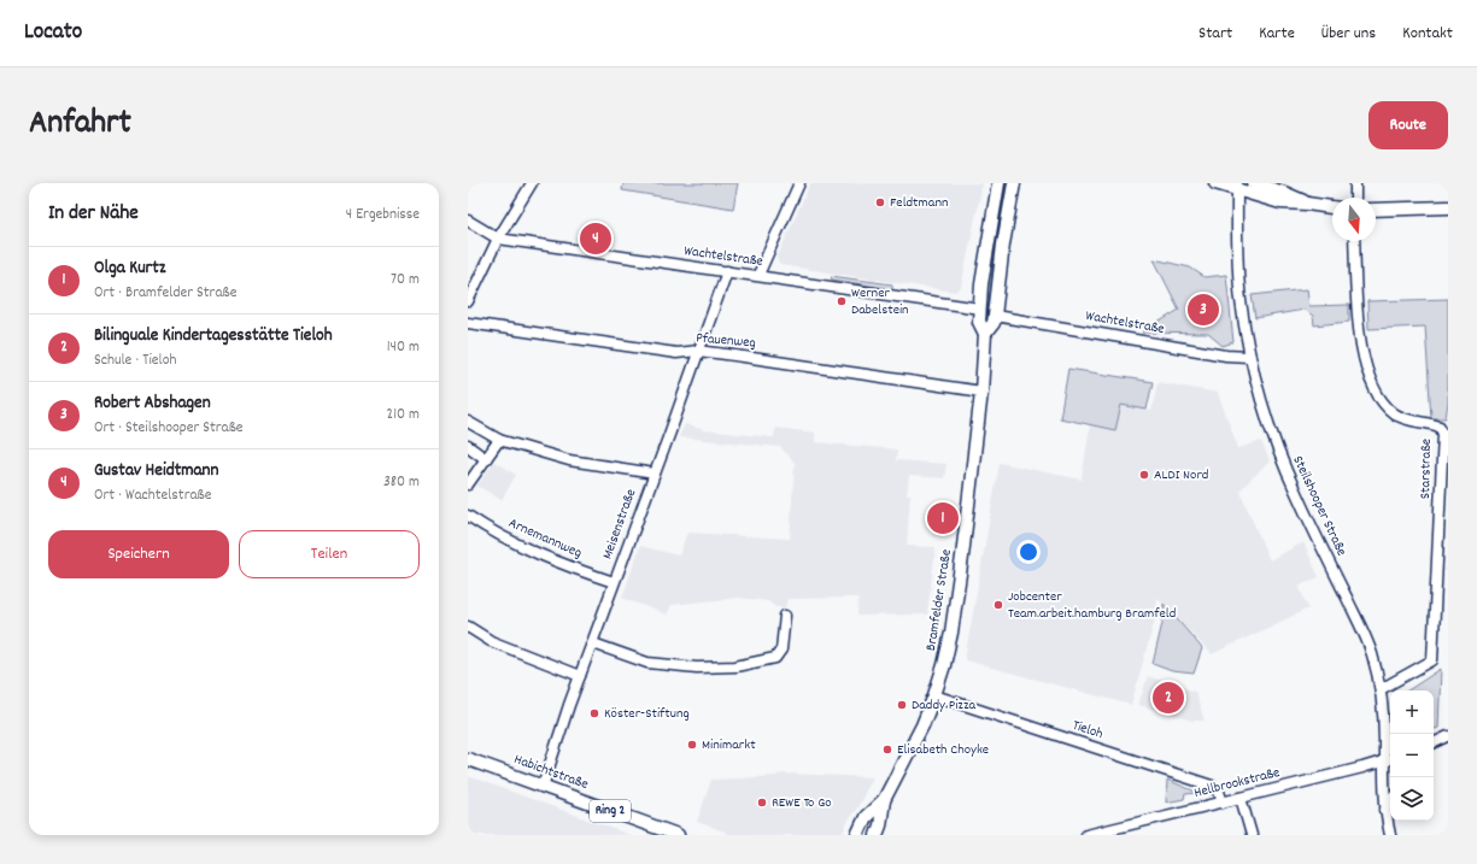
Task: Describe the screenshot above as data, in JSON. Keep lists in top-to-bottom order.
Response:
{
  "streets": {
    "main road": ["Bramfelder Straße", "Habichtstraße", "Ring 2"],
    "street": [
      "Wachtelstraße",
      "Pfauenweg",
      "Starstraße",
      "Steilshooper Straße",
      "Meisenstraße",
      "Arnemannweg",
      "Tieloh",
      "Hellbrookstraße"
    ]
  },
  "crossings": [
    ["Wachtelstraße", "Steilshooper Straße"],
    ["Wachtelstraße", "Meisenstraße"],
    ["Wachtelstraße", "Bramfelder Straße"],
    ["Pfauenweg", "Meisenstraße"],
    ["Pfauenweg", "Bramfelder Straße"],
    ["Starstraße", "Steilshooper Straße"],
    ["Steilshooper Straße", "Hellbrookstraße"],
    ["Meisenstraße", "Arnemannweg"],
    ["Meisenstraße", "Habichtstraße"],
    ["Bramfelder Straße", "Tieloh"],
    ["Tieloh", "Hellbrookstraße"]
  ],
  "places": [
    "Feldtmann",
    "Werner Dabelstein",
    "ALDI Nord",
    "Jobcenter Team.arbeit.hamburg Bramfeld",
    "Daddy Pizza",
    "Köster-Stiftung",
    "Minimarkt",
    "Elisabeth Choyke",
    "REWE To Go"
  ],
  "north": "bottom",
  "page": {
    "header": "Locato",
    "nav": [
      "Start",
      "Karte",
      "Über uns",
      "Kontakt"
    ],
    "title": "Anfahrt",
    "buttons": [
      "Route",
      ["Speichern", "Teilen"]
    ],
    "heading": ["In der Nähe", "4 Ergebnisse"],
    "pins": [
      "4",
      "3",
      "1",
      "2"
    ],
    "list": [
      {
        "mark": "1",
        "name": "Olga Kurtz",
        "note": "Ort · Bramfelder Straße",
        "value": "70 m"
      },
      {
        "mark": "2",
        "name": "Bilinguale Kindertagesstätte Tieloh",
        "note": "Schule · Tieloh",
        "value": "140 m"
      },
      {
        "mark": "3",
        "name": "Robert Abshagen",
        "note": "Ort · Steilshooper Straße",
        "value": "210 m"
      },
      {
        "mark": "4",
        "name": "Gustav Heidtmann",
        "note": "Ort · Wachtelstraße",
        "value": "380 m"
      }
    ],
    "map_buttons": ["+", "−"]
  }
}
